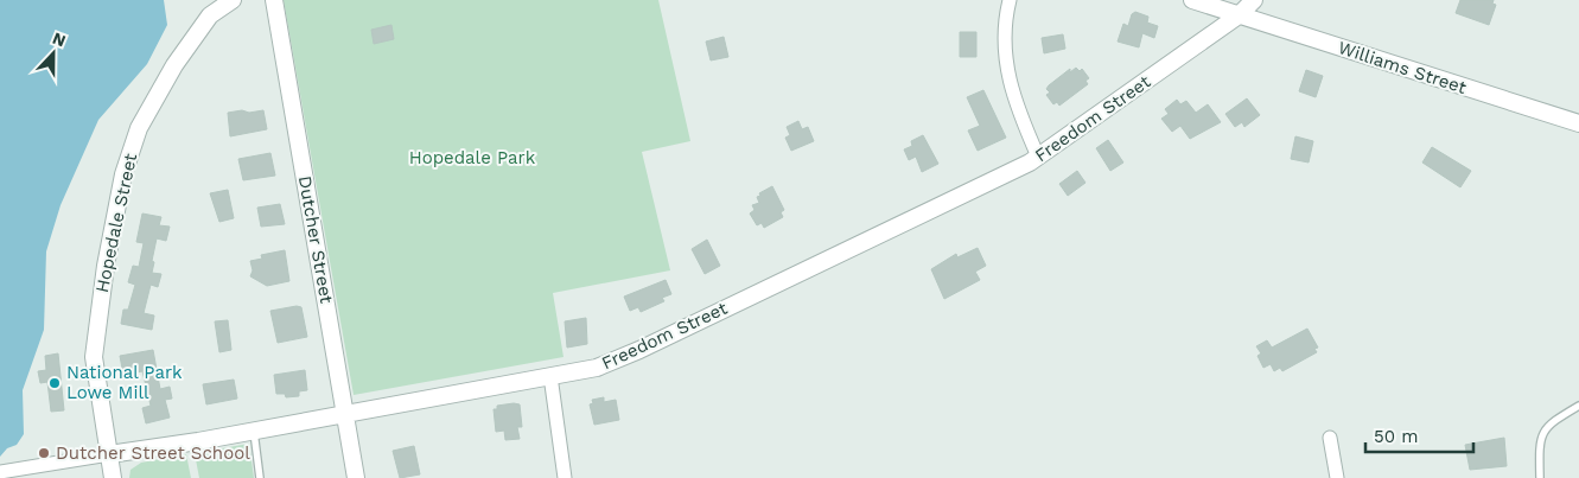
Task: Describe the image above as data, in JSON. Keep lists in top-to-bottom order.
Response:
{
  "streets": {
    "street": [
      "Williams Street",
      "Freedom Street",
      "Hopedale Street",
      "Dutcher Street"
    ]
  },
  "crossings": [
    ["Williams Street", "Freedom Street"],
    ["Freedom Street", "Hopedale Street"],
    ["Freedom Street", "Dutcher Street"]
  ],
  "parks": ["Hopedale Park"],
  "places": ["National Park Lowe Mill", "Dutcher Street School"],
  "scale_bar": "50 m",
  "north": "top"
}
